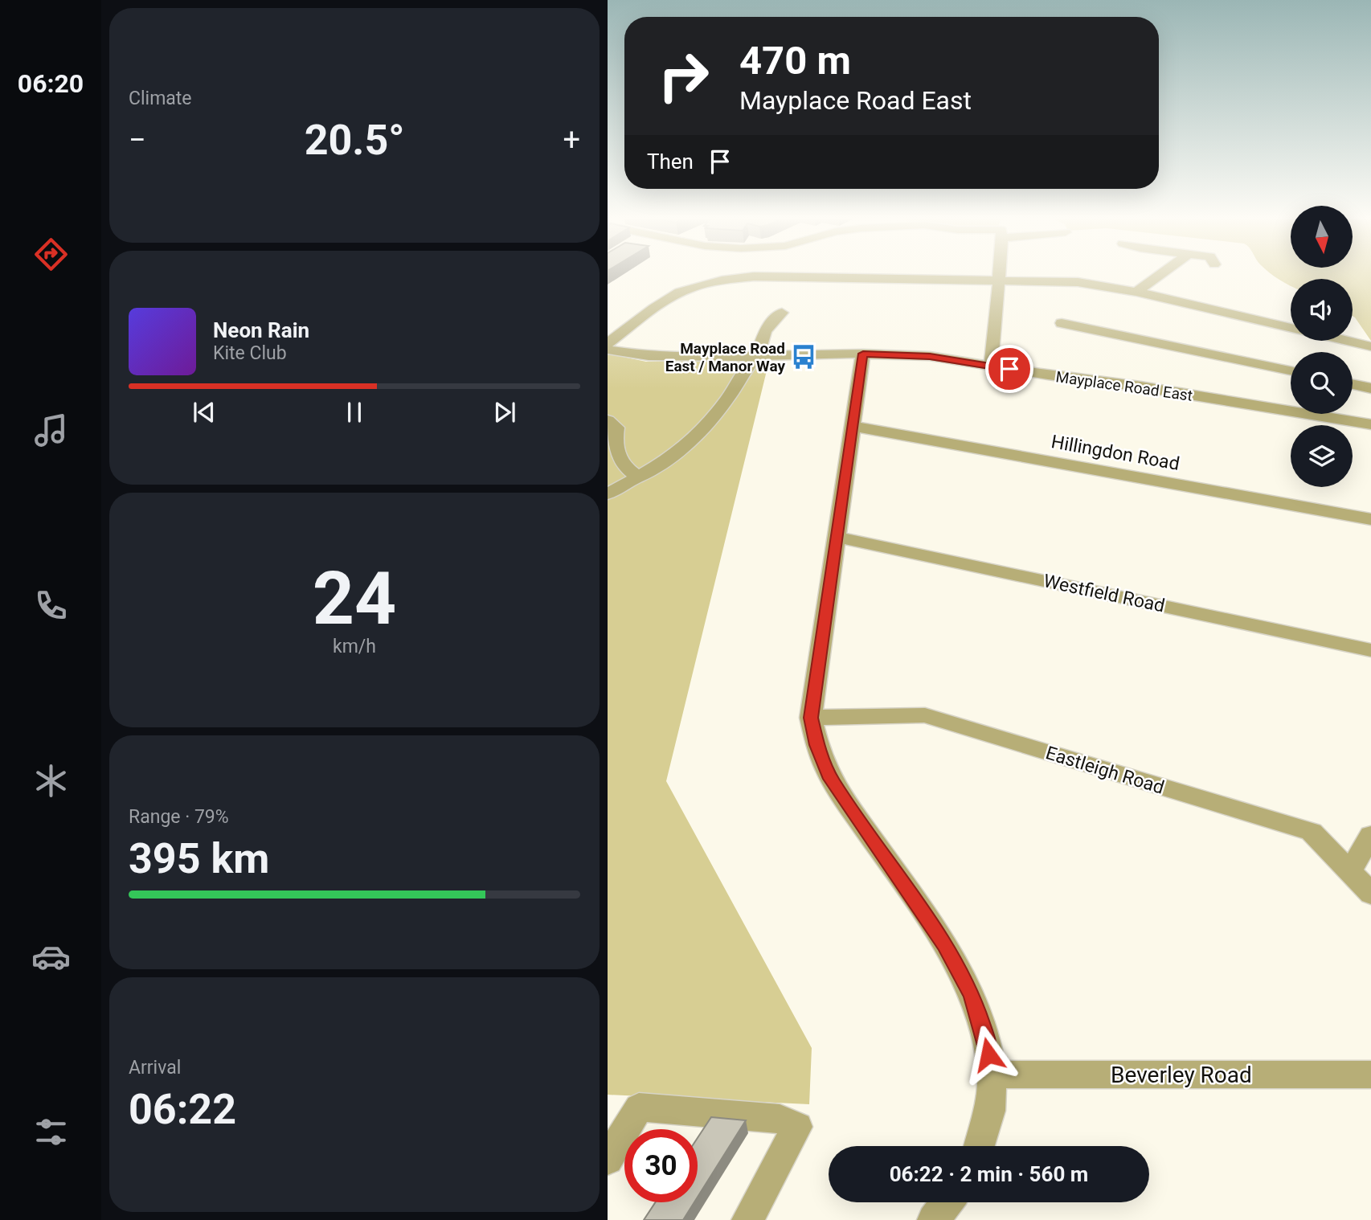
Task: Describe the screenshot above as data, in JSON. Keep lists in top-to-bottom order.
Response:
{
  "streets": {
    "street": [
      "Mayplace Road East",
      "Hillingdon Road",
      "Westfield Road",
      "Eastleigh Road",
      "Beverley Road"
    ]
  },
  "places": {
    "bus stop": ["Mayplace Road East / Manor Way"]
  },
  "north": "bottom",
  "page": {
    "tabs": "06:20",
    "tile": [
      "Climate",
      ["24", "km/h"],
      ["Range · 79%", "395 km"],
      ["Arrival", "06:22"]
    ],
    "turn": ["470 m", "Mayplace Road East"],
    "heat": ["−", "20.5°", "+"],
    "then": "Then",
    "song": ["Neon Rain", "Kite Club"],
    "limit": "30",
    "trip": "06:22 · 2 min · 560 m"
  }
}
